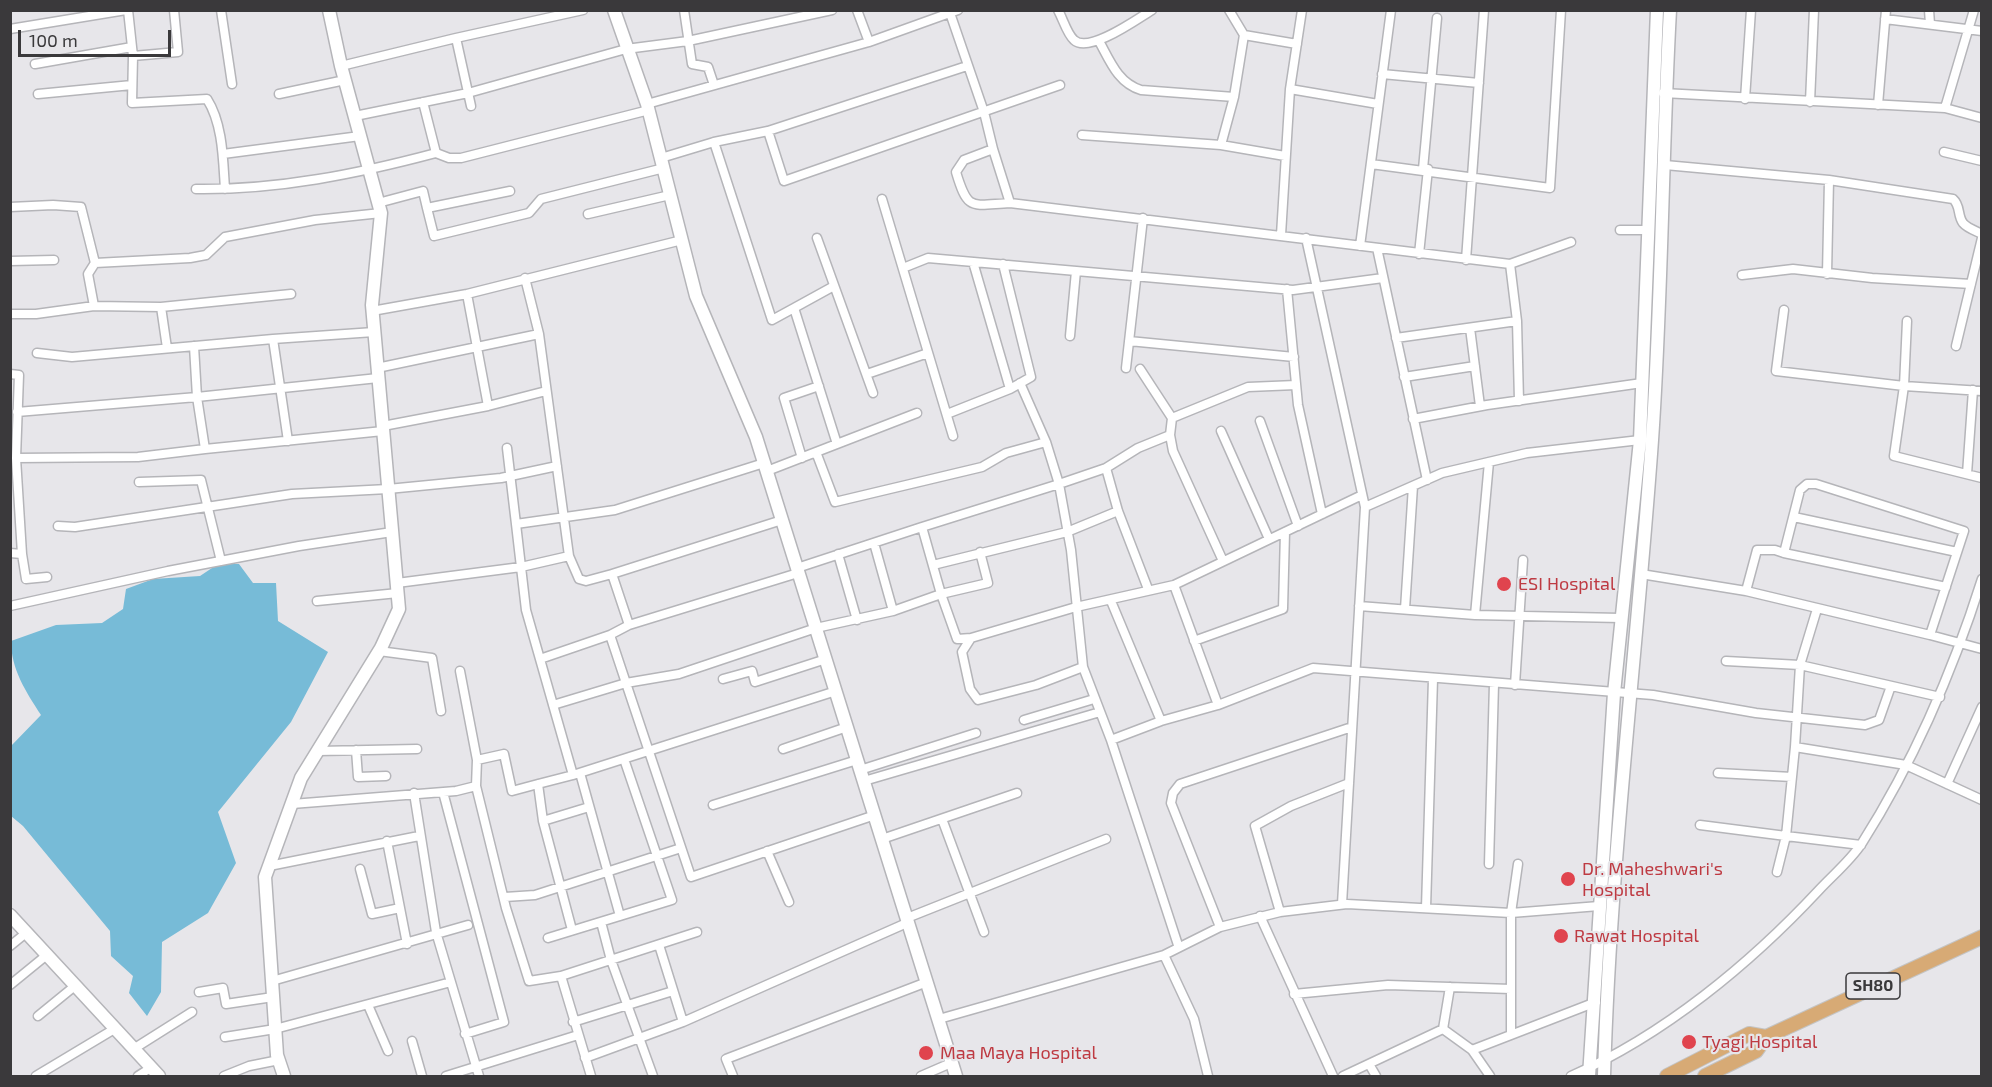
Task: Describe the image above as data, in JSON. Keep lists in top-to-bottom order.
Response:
{
  "streets": {
    "main road": ["SH80"]
  },
  "places": [
    "ESI Hospital",
    "Dr. Maheshwari's Hospital",
    "Rawat Hospital",
    "Tyagi Hospital",
    "Maa Maya Hospital"
  ],
  "scale_bar": "100 m"
}
